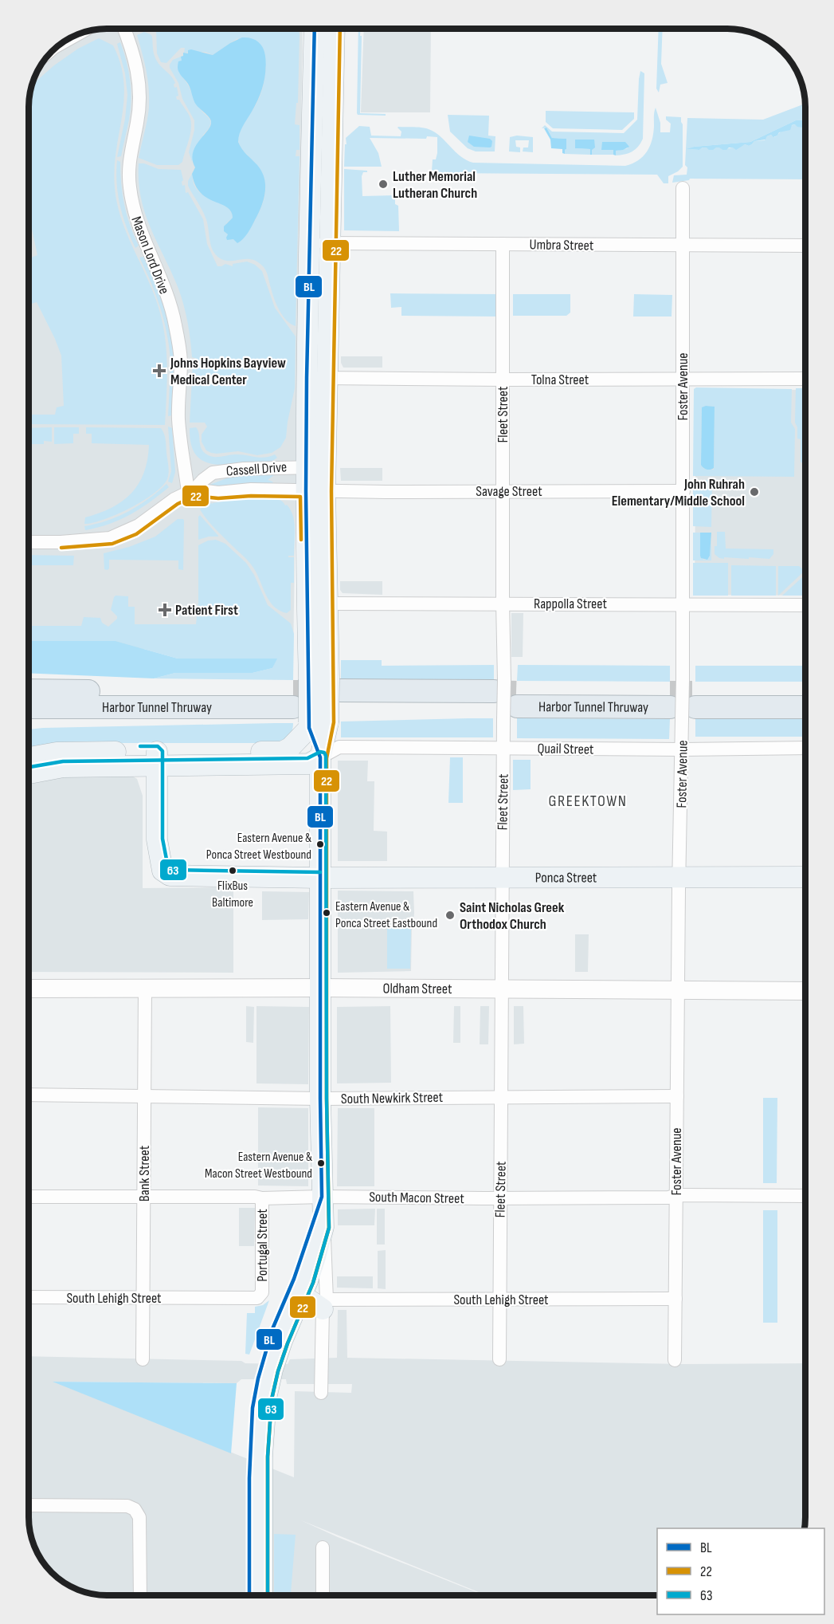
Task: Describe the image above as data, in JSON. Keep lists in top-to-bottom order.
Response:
{
  "streets": {
    "highway": ["Harbor Tunnel Thruway"],
    "main road": ["Ponca Street"],
    "street": [
      "Umbra Street",
      "Mason Lord Drive",
      "Tolna Street",
      "Foster Avenue",
      "Fleet Street",
      "Cassell Drive",
      "Savage Street",
      "Rappolla Street",
      "Quail Street",
      "Oldham Street",
      "South Newkirk Street",
      "Bank Street",
      "South Macon Street",
      "Portugal Street",
      "South Lehigh Street"
    ]
  },
  "crossings": [
    ["Umbra Street", "Foster Avenue"],
    ["Umbra Street", "Fleet Street"],
    ["Mason Lord Drive", "Cassell Drive"],
    ["Tolna Street", "Foster Avenue"],
    ["Tolna Street", "Fleet Street"],
    ["Foster Avenue", "Savage Street"],
    ["Foster Avenue", "Rappolla Street"],
    ["Foster Avenue", "Harbor Tunnel Thruway"],
    ["Foster Avenue", "Quail Street"],
    ["Foster Avenue", "Ponca Street"],
    ["Foster Avenue", "Oldham Street"],
    ["Foster Avenue", "South Newkirk Street"],
    ["Foster Avenue", "South Macon Street"],
    ["Foster Avenue", "South Lehigh Street"],
    ["Fleet Street", "Savage Street"],
    ["Fleet Street", "Rappolla Street"],
    ["Fleet Street", "Harbor Tunnel Thruway"],
    ["Fleet Street", "Quail Street"],
    ["Fleet Street", "Ponca Street"],
    ["Fleet Street", "Oldham Street"],
    ["Fleet Street", "South Newkirk Street"],
    ["Fleet Street", "South Macon Street"],
    ["Fleet Street", "South Lehigh Street"],
    ["Cassell Drive", "Savage Street"],
    ["Oldham Street", "Bank Street"],
    ["South Newkirk Street", "Bank Street"],
    ["Bank Street", "South Macon Street"],
    ["Bank Street", "South Lehigh Street"],
    ["South Macon Street", "Portugal Street"],
    ["Portugal Street", "South Lehigh Street"]
  ],
  "districts": ["GREEKTOWN"],
  "places": {
    "other": [
      "Luther Memorial Lutheran Church",
      "John Ruhrah Elementary/Middle School",
      "Eastern Avenue & Ponca Street Westbound",
      "FlixBus Baltimore",
      "Eastern Avenue & Ponca Street Eastbound",
      "Saint Nicholas Greek Orthodox Church",
      "Eastern Avenue & Macon Street Westbound"
    ],
    "health": ["Johns Hopkins Bayview Medical Center", "Patient First"]
  },
  "lines": ["transit line BL", "transit line 22", "transit line 63"],
  "legend": ["BL", "22", "63"]
}
